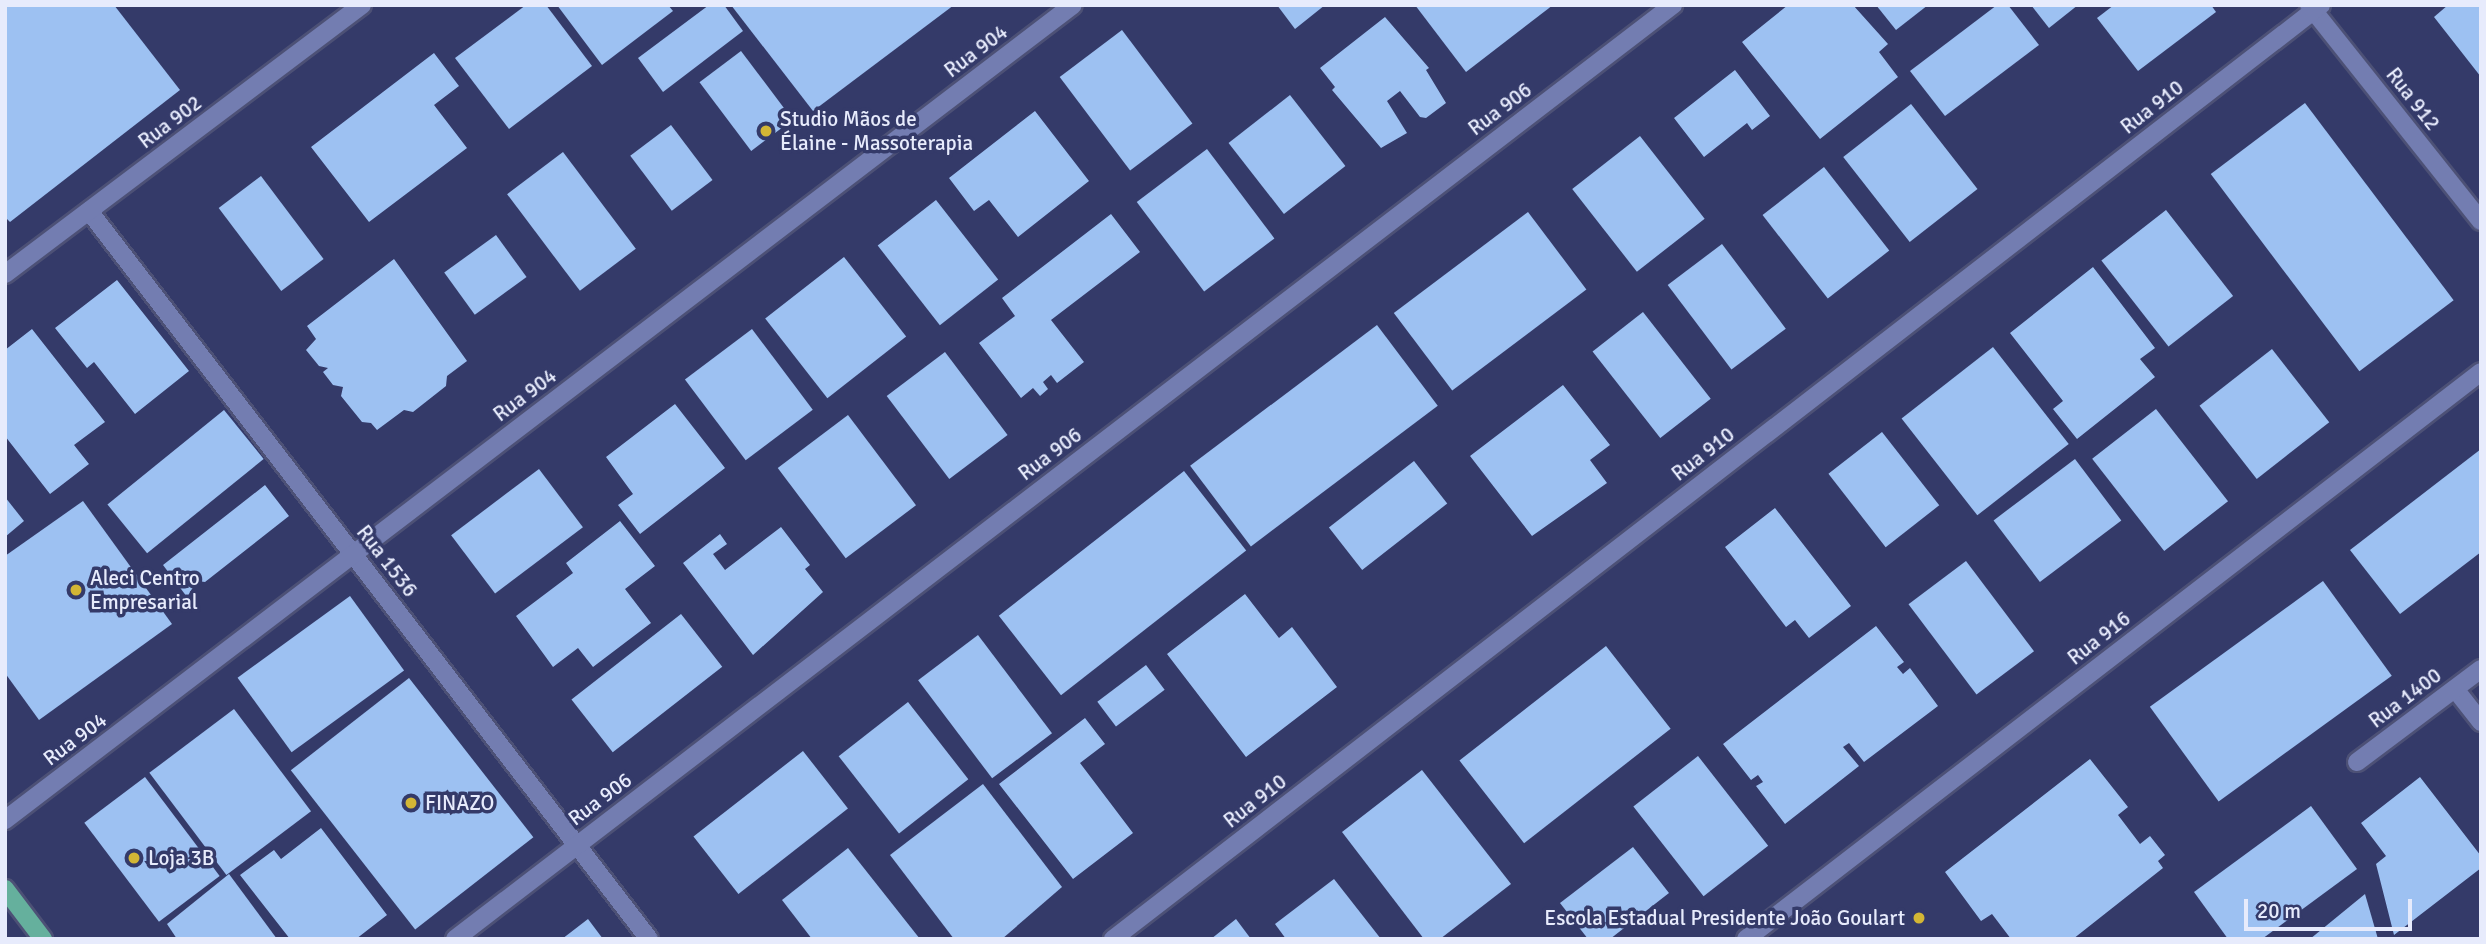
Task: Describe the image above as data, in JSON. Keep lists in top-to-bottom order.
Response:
{
  "streets": {
    "street": [
      "Rua 904",
      "Rua 912",
      "Rua 910",
      "Rua 906",
      "Rua 902",
      "Rua 1536",
      "Rua 916",
      "Rua 1400"
    ]
  },
  "crossings": [
    ["Rua 904", "Rua 1536"],
    ["Rua 912", "Rua 910"],
    ["Rua 906", "Rua 1536"],
    ["Rua 902", "Rua 1536"]
  ],
  "places": [
    "Studio Mãos de Élaine - Massoterapia",
    "Aleci Centro Empresarial",
    "FINAZO",
    "Loja 3B",
    "Escola Estadual Presidente João Goulart"
  ],
  "scale_bar": "20 m"
}
